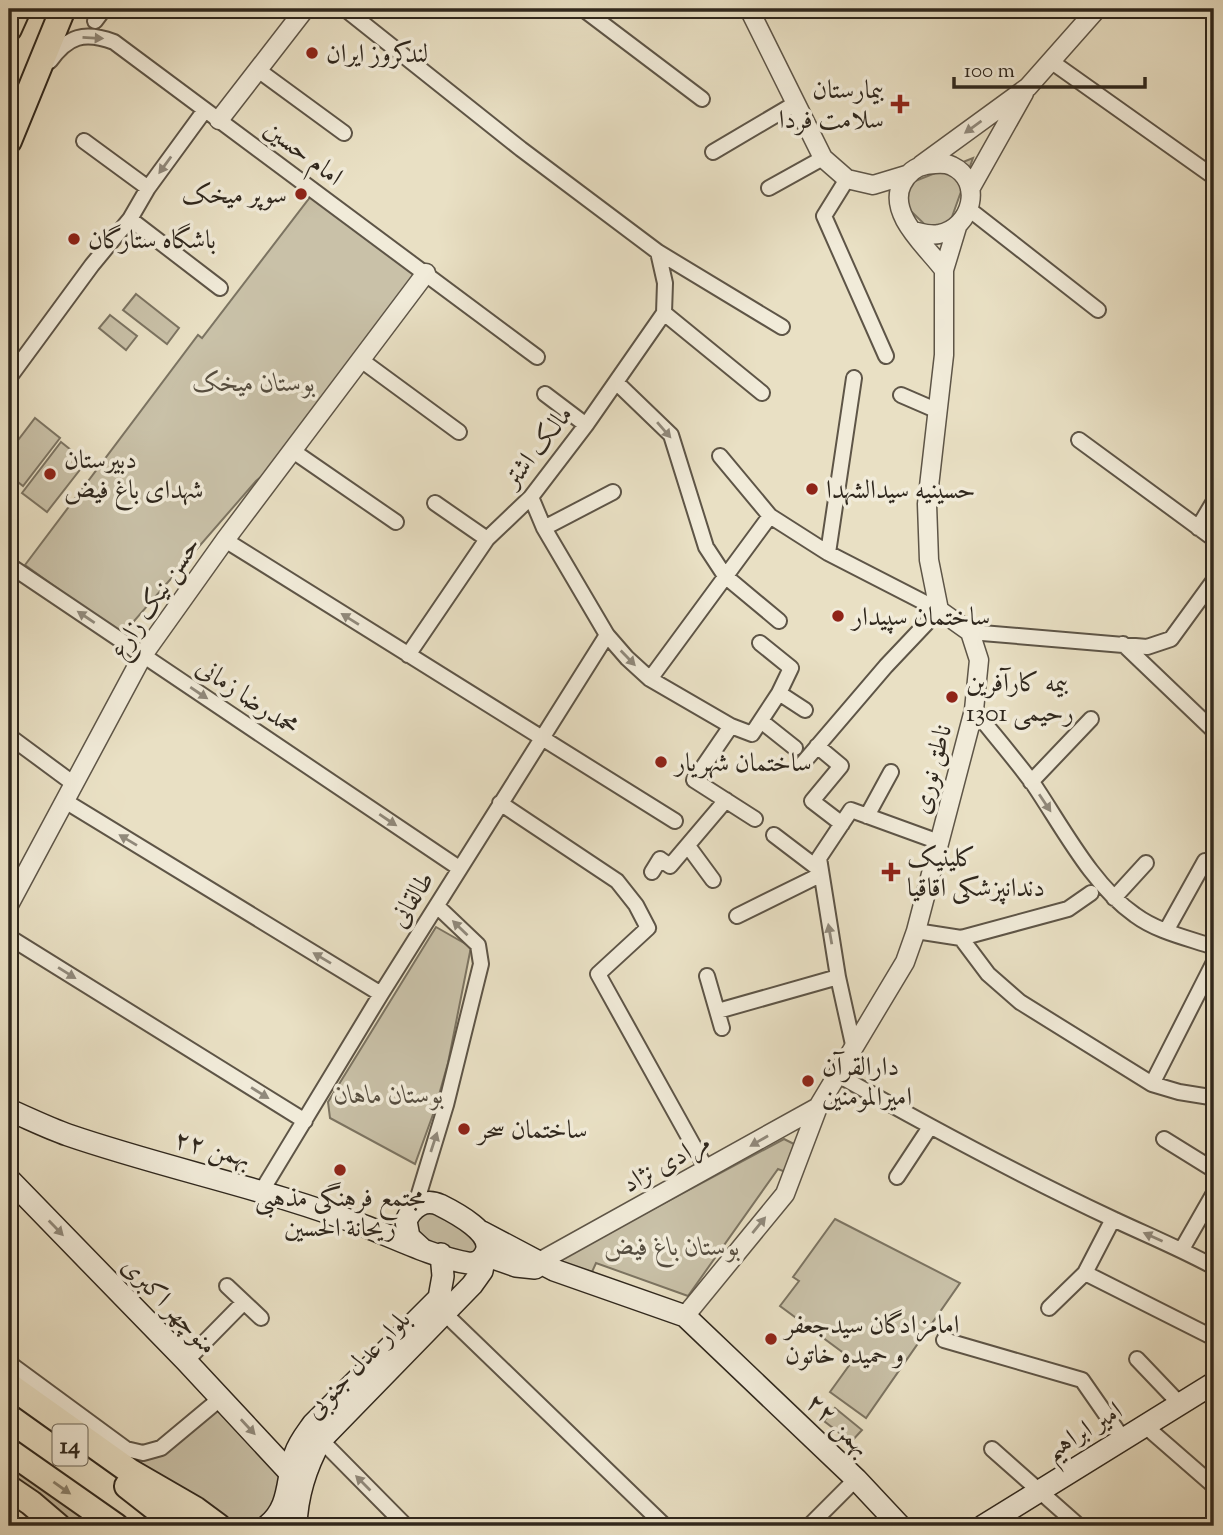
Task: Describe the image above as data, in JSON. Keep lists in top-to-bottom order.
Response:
{
  "streets": {
    "highway": ["14"],
    "main road": [
      "۲۲ بهمن",
      "منوچهر اکبری",
      "بلوار عدل جنوبی",
      "امیر ابراهیم"
    ],
    "street": [
      "امام حسین",
      "مالک اشتر",
      "حسن نیک زارع",
      "محمدرضا زمانی",
      "ناطق نوری",
      "طالقانی",
      "مرادی نژاد"
    ]
  },
  "crossings": [
    ["امام حسین", "حسن نیک زارع"],
    ["حسن نیک زارع", "محمدرضا زمانی"],
    ["محمدرضا زمانی", "طالقانی"],
    ["ناطق نوری", "۲۲ بهمن"],
    ["ناطق نوری", "مرادی نژاد"],
    ["طالقانی", "۲۲ بهمن"],
    ["۲۲ بهمن", "مرادی نژاد"],
    ["۲۲ بهمن", "بلوار عدل جنوبی"],
    ["منوچهر اکبری", "بلوار عدل جنوبی"]
  ],
  "one_way": ["منوچهر اکبری"],
  "parks": ["بوستان میخک", "بوستان ماهان", "بوستان باغ فیض"],
  "places": {
    "other": [
      "لندکروز ایران",
      "سوپر میخک",
      "باشگاه ستارگان",
      "دبیرستان شهدای باغ فیض",
      "حسینیه سیدالشهدا",
      "ساختمان سپیدار",
      "بیمه کارآفرین 1301 رحیمی",
      "ساختمان شهریار",
      "دارالقرآن امیرالمومنین",
      "ساختمان سحر",
      "مجتمع فرهنگی مذهبی ریحانة الحسین",
      "امامزادگان سیدجعفر و حمیده خاتون"
    ],
    "health": ["بیمارستان سلامت فردا", "کلینیک دندانپزشکی اقاقیا"]
  },
  "scale_bar": "100 m"
}
